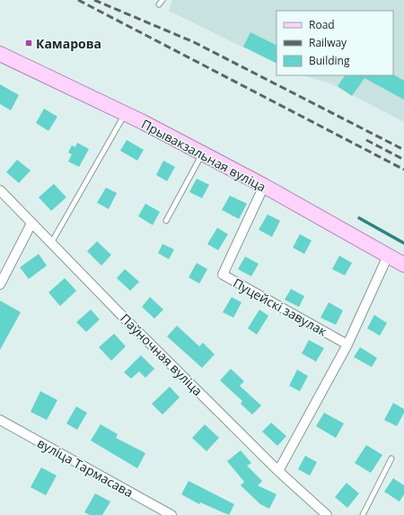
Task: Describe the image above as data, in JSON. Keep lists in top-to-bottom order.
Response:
{
  "streets": {
    "main road": ["Прывакзальная вуліца"],
    "street": ["Пуцейскі завулак", "Паўночная вуліца", "вуліца Тармасава"]
  },
  "crossings": [
    ["Прывакзальная вуліца", "Пуцейскі завулак"]
  ],
  "places": {
    "transit": ["Камарова"]
  },
  "legend": ["Road", "Railway", "Building"]
}
